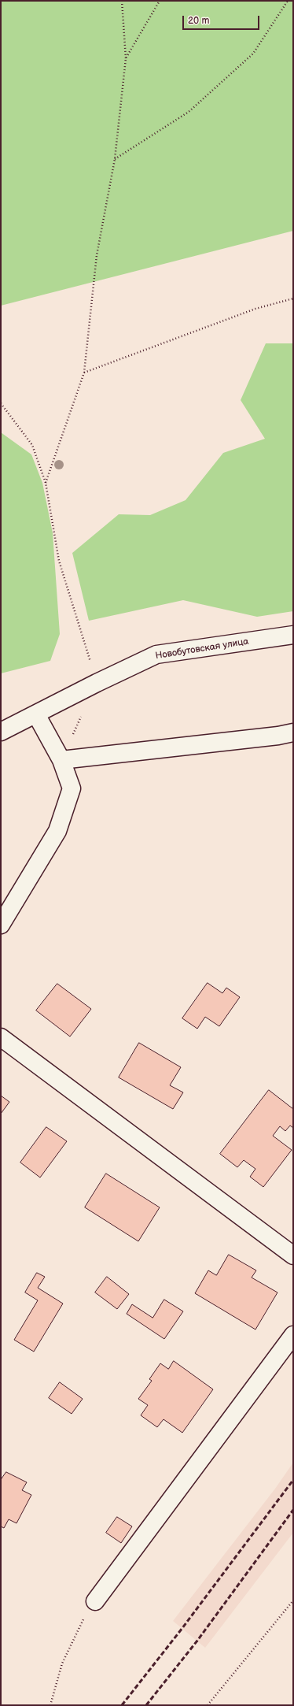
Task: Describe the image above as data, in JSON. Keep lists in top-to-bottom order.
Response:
{
  "streets": {
    "street": ["Новобутовская улица"]
  },
  "scale_bar": "20 m"
}
